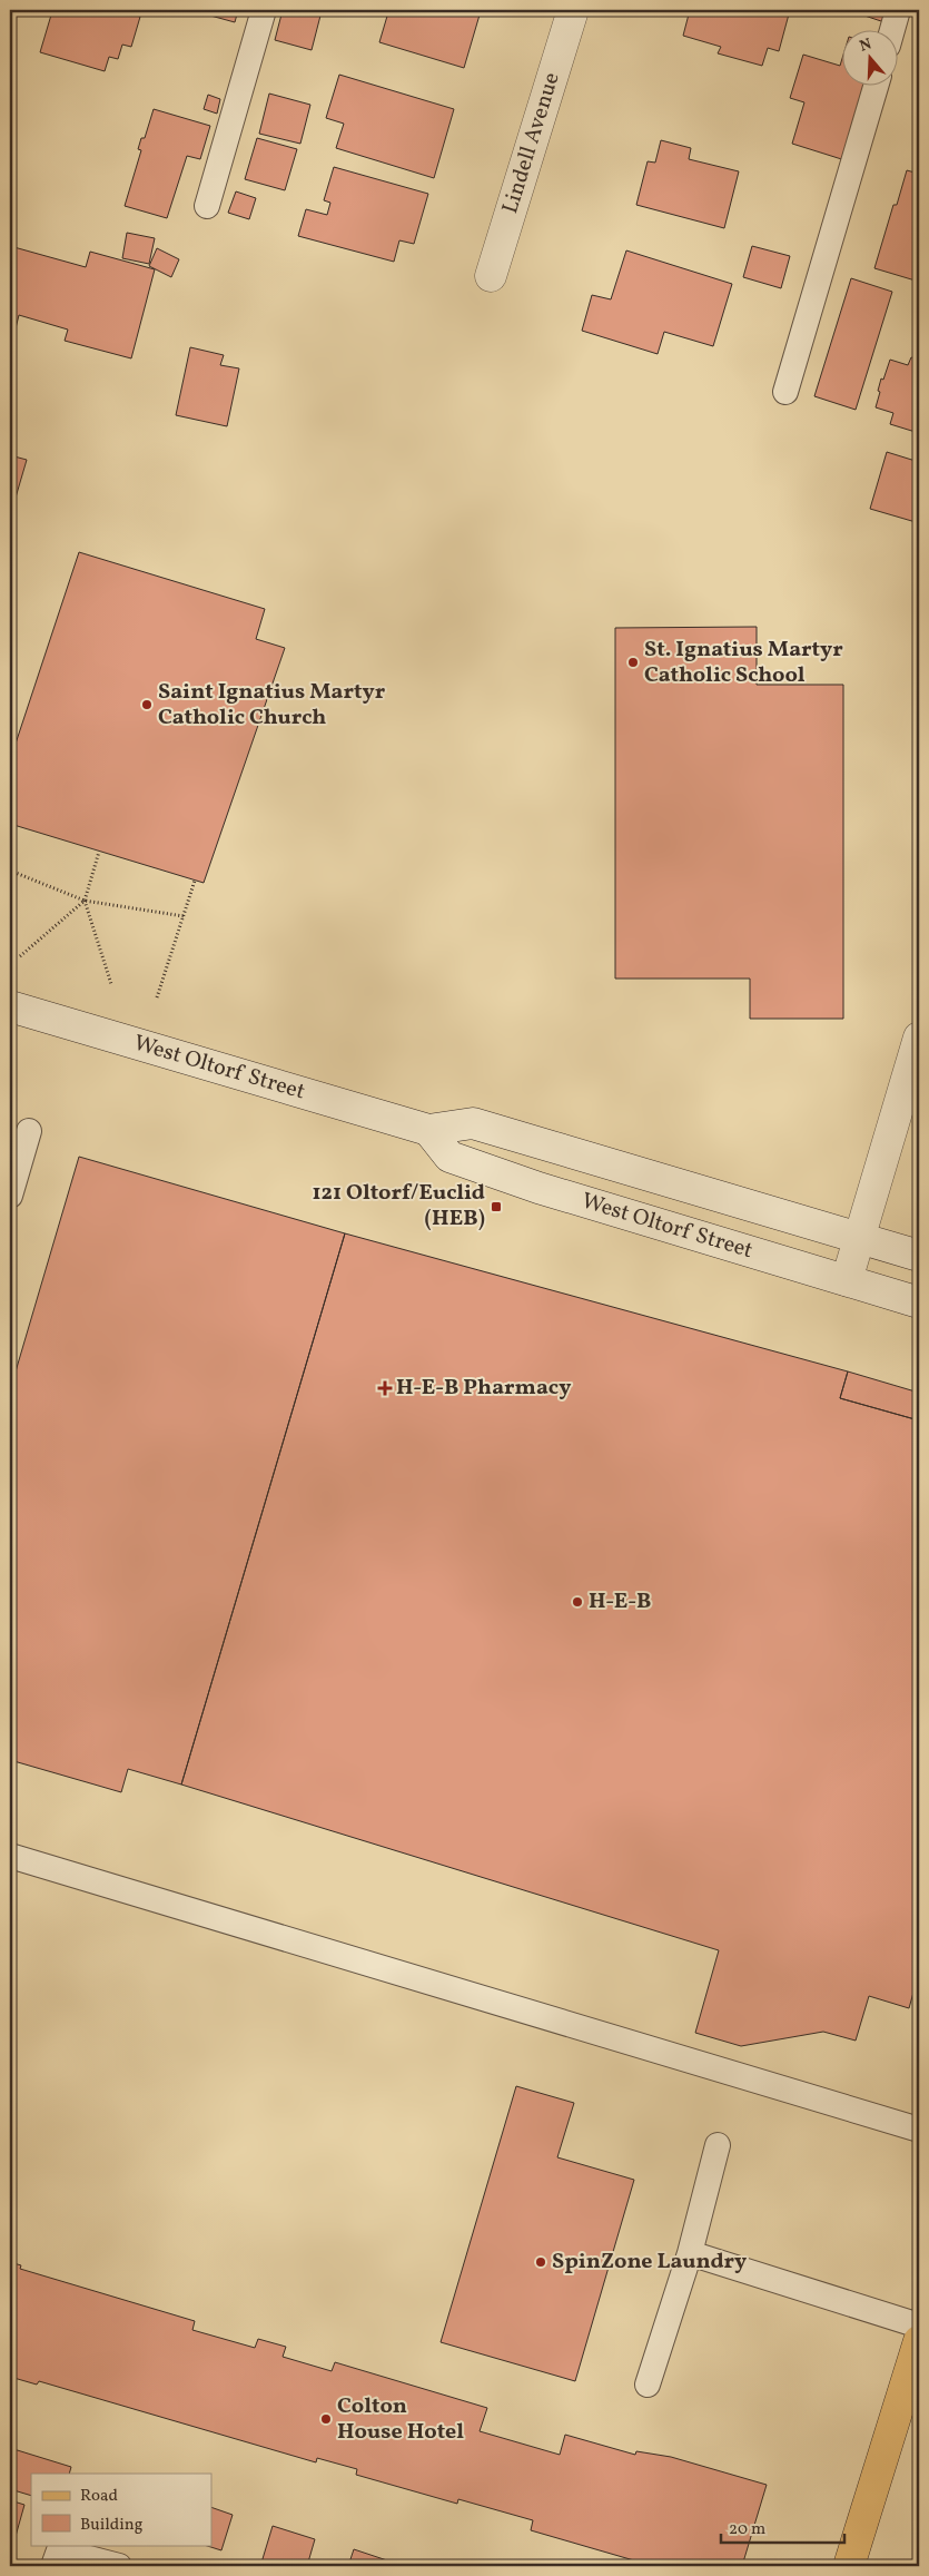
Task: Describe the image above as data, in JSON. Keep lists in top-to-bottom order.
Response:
{
  "streets": {
    "main road": ["Lindell Avenue", "West Oltorf Street"]
  },
  "places": {
    "other": [
      "St. Ignatius Martyr Catholic School",
      "Saint Ignatius Martyr Catholic Church",
      "H-E-B",
      "SpinZone Laundry",
      "Colton House Hotel"
    ],
    "transit": ["121 Oltorf/Euclid (HEB)"],
    "health": ["H-E-B Pharmacy"]
  },
  "legend": ["Road", "Building"],
  "scale_bar": "20 m",
  "north": "top"
}
